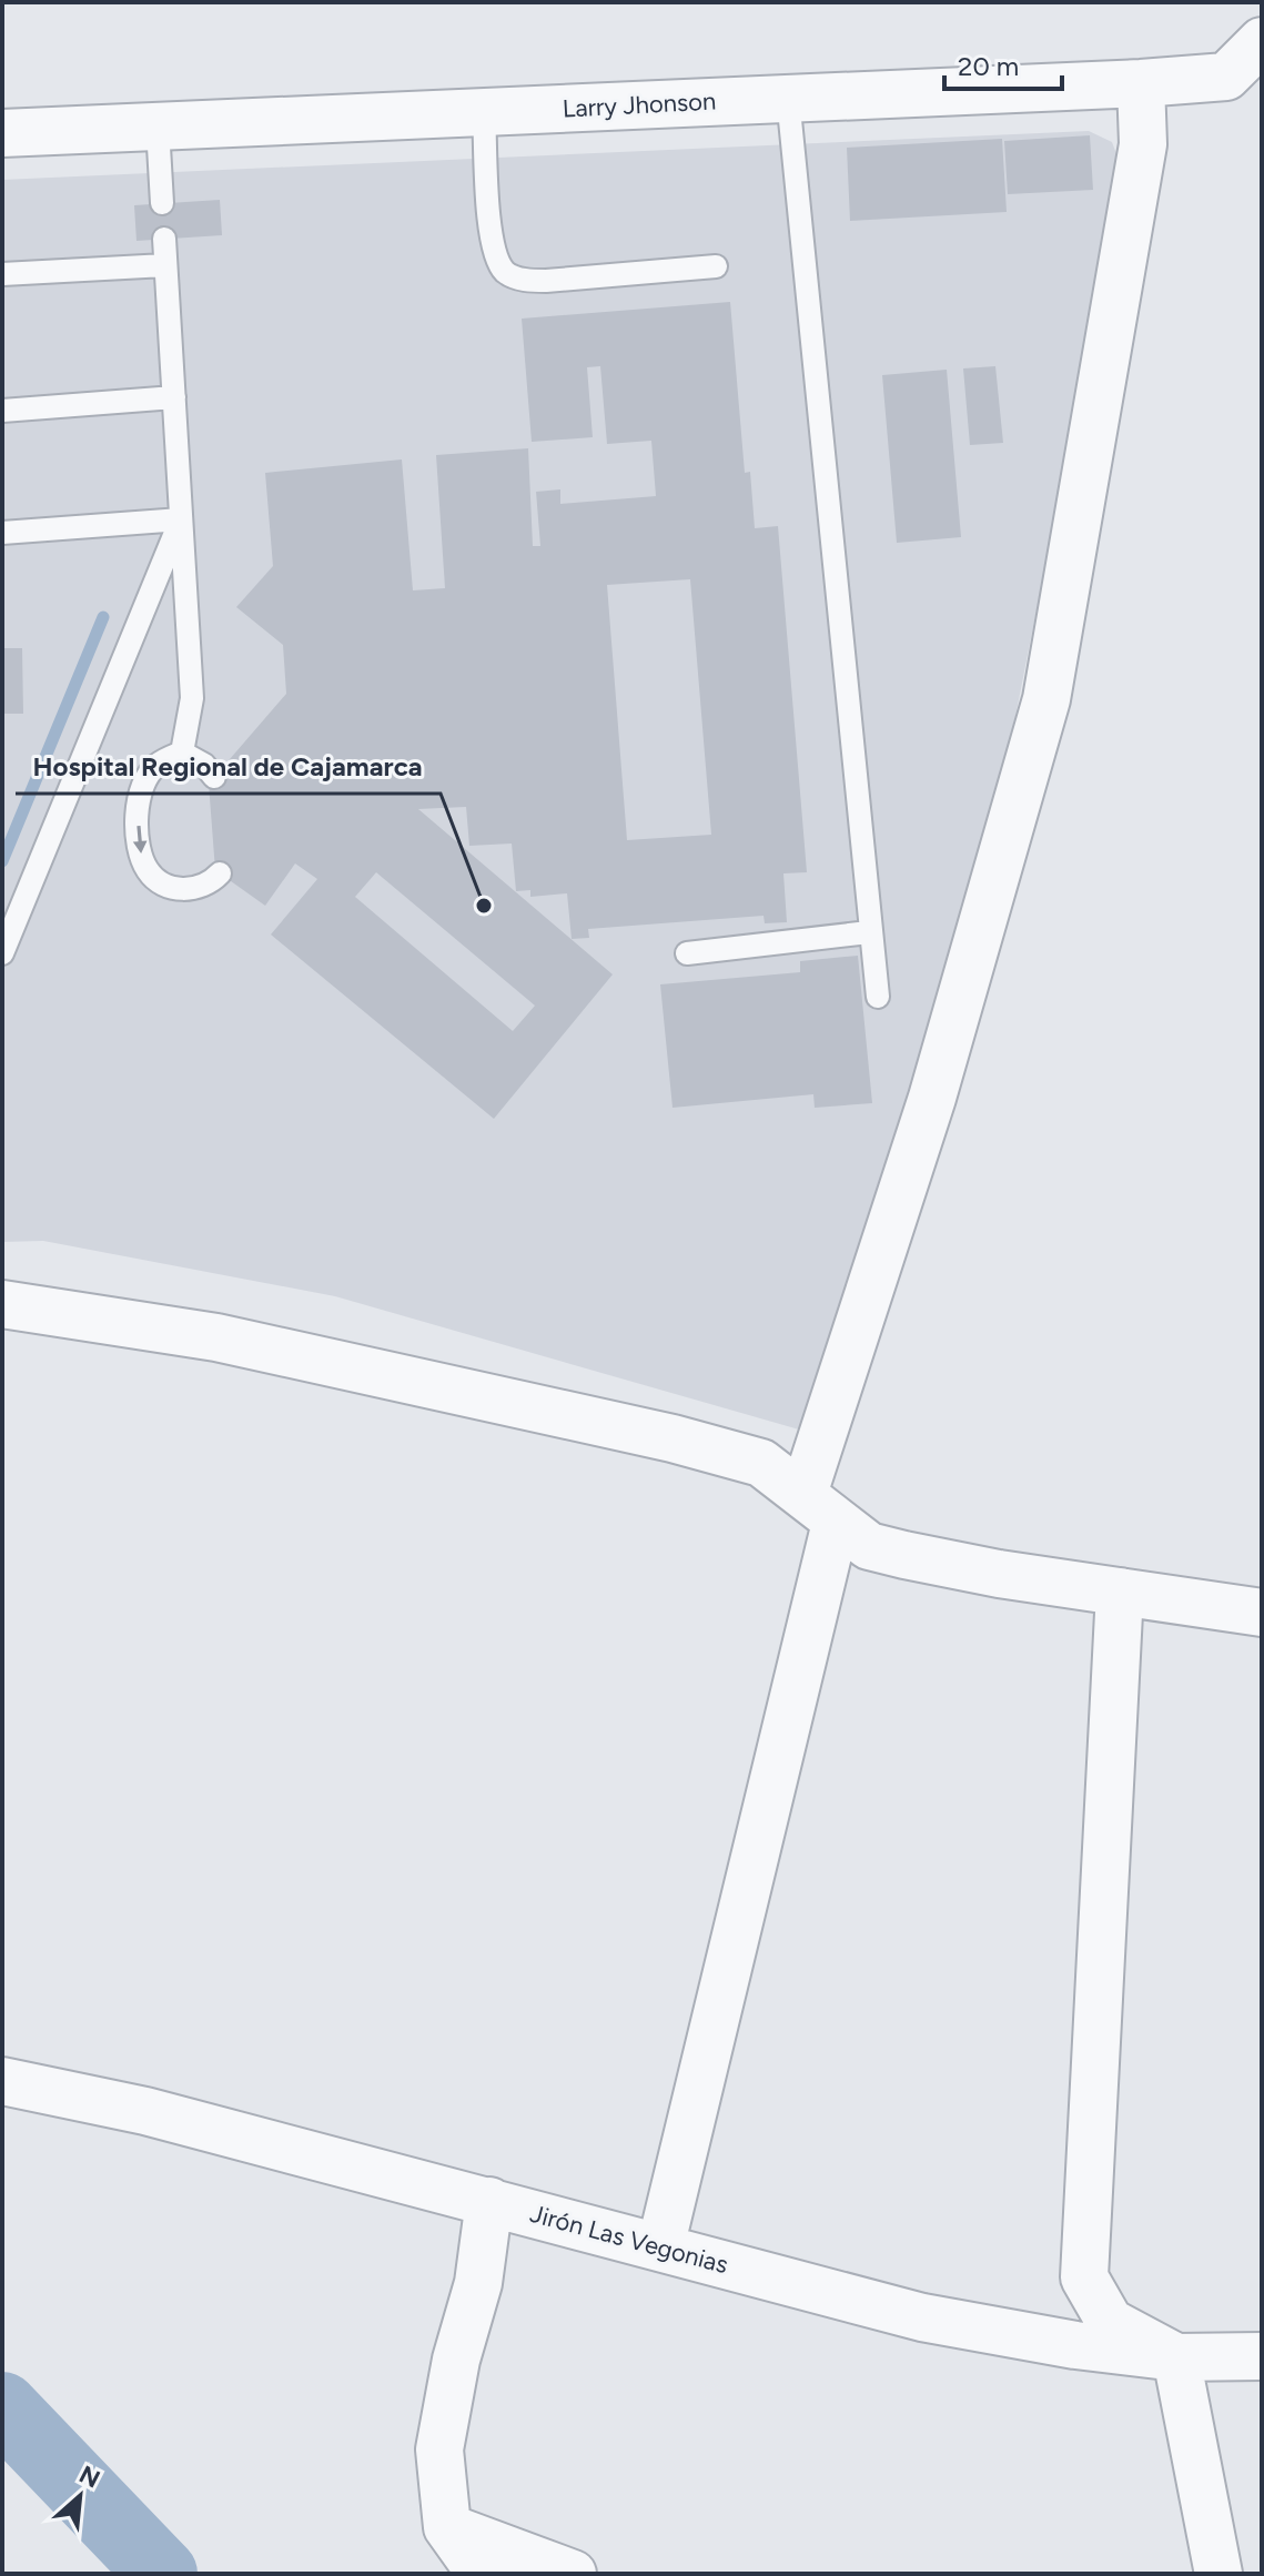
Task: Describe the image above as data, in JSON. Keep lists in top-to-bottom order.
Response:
{
  "streets": {
    "street": ["Larry Jhonson", "Jirón Las Vegonias"]
  },
  "places": ["Hospital Regional de Cajamarca"],
  "scale_bar": "20 m",
  "north": "top right"
}
